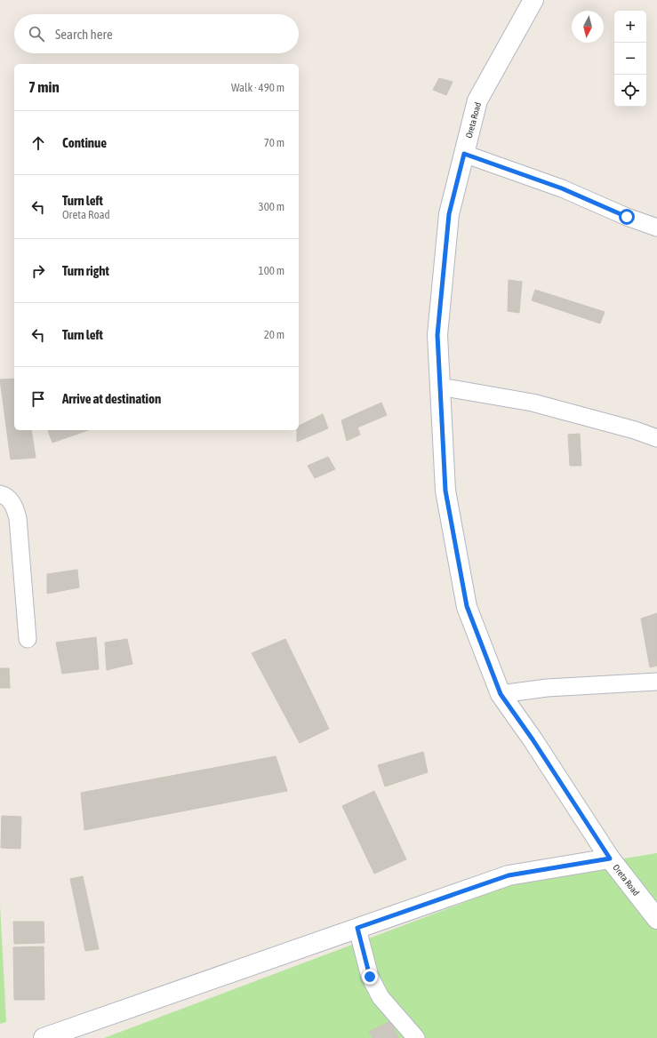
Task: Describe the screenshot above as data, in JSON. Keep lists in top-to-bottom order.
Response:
{
  "streets": {
    "street": ["Oreta Road"]
  },
  "north": "bottom",
  "page": {
    "map_buttons": ["+", "−"],
    "search": "Search here",
    "heading": ["7 min", "Walk · 490 m"],
    "list": [
      ["Continue", "70 m"],
      ["Turn left", "Oreta Road", "300 m"],
      ["Turn right", "100 m"],
      ["Turn left", "20 m"],
      "Arrive at destination"
    ]
  }
}
